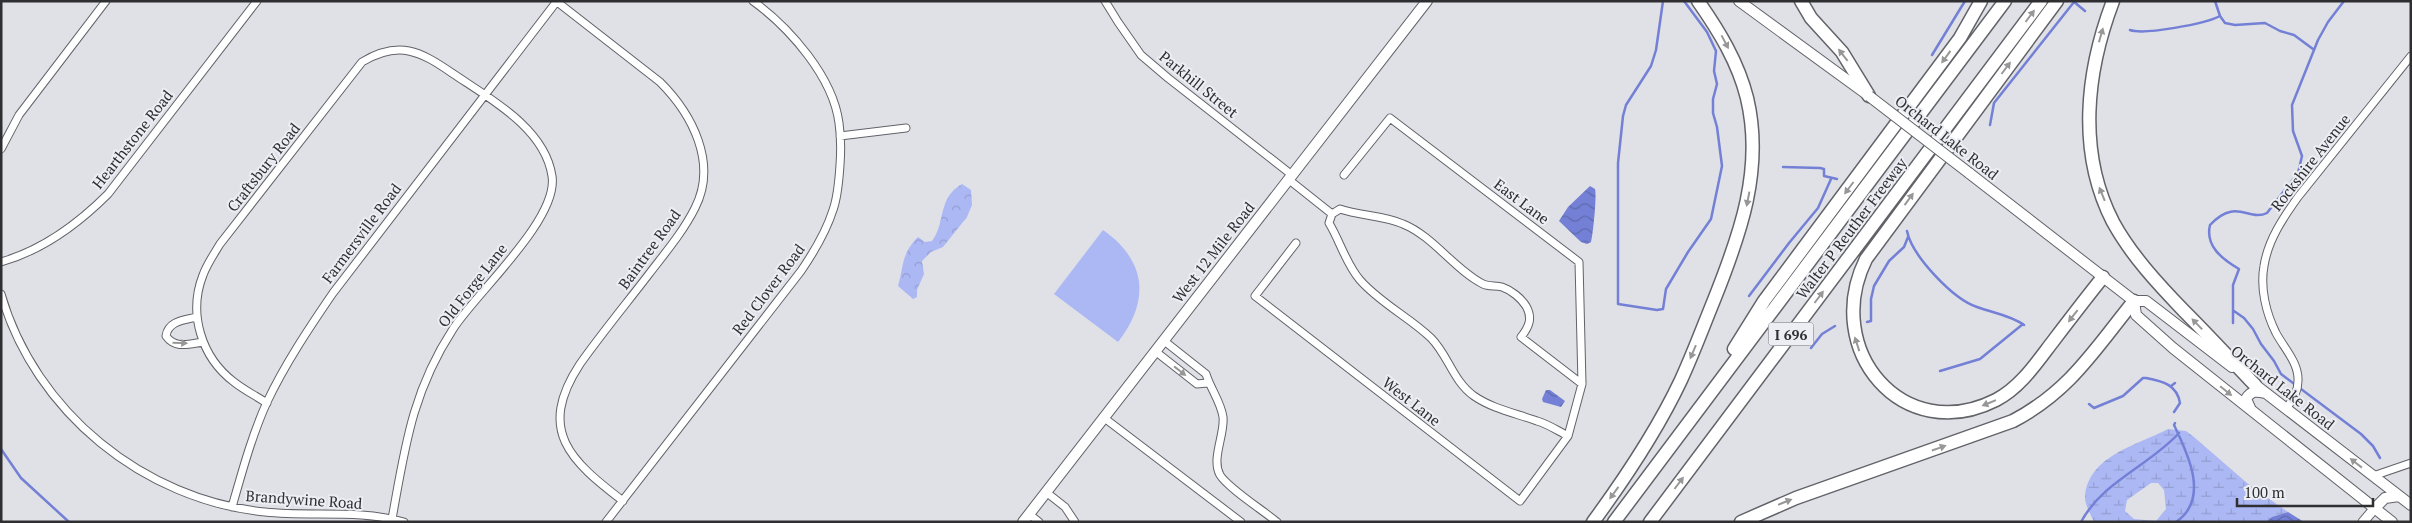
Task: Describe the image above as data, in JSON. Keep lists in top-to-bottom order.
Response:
{
  "streets": {
    "highway": ["Walter P Reuther Freeway", "I 696"],
    "main road": ["Orchard Lake Road", "West 12 Mile Road"],
    "street": [
      "Parkhill Street",
      "Hearthstone Road",
      "Rockshire Avenue",
      "Craftsbury Road",
      "East Lane",
      "Farmersville Road",
      "Baintree Road",
      "Old Forge Lane",
      "Red Clover Road",
      "West Lane",
      "Brandywine Road"
    ]
  },
  "crossings": [
    ["Parkhill Street", "West 12 Mile Road"],
    ["Orchard Lake Road", "Rockshire Avenue"],
    ["Craftsbury Road", "Farmersville Road"],
    ["Craftsbury Road", "Old Forge Lane"],
    ["East Lane", "West Lane"],
    ["Farmersville Road", "Baintree Road"],
    ["Farmersville Road", "Old Forge Lane"],
    ["Farmersville Road", "Brandywine Road"],
    ["Baintree Road", "Red Clover Road"],
    ["Old Forge Lane", "Brandywine Road"]
  ],
  "scale_bar": "100 m"
}
